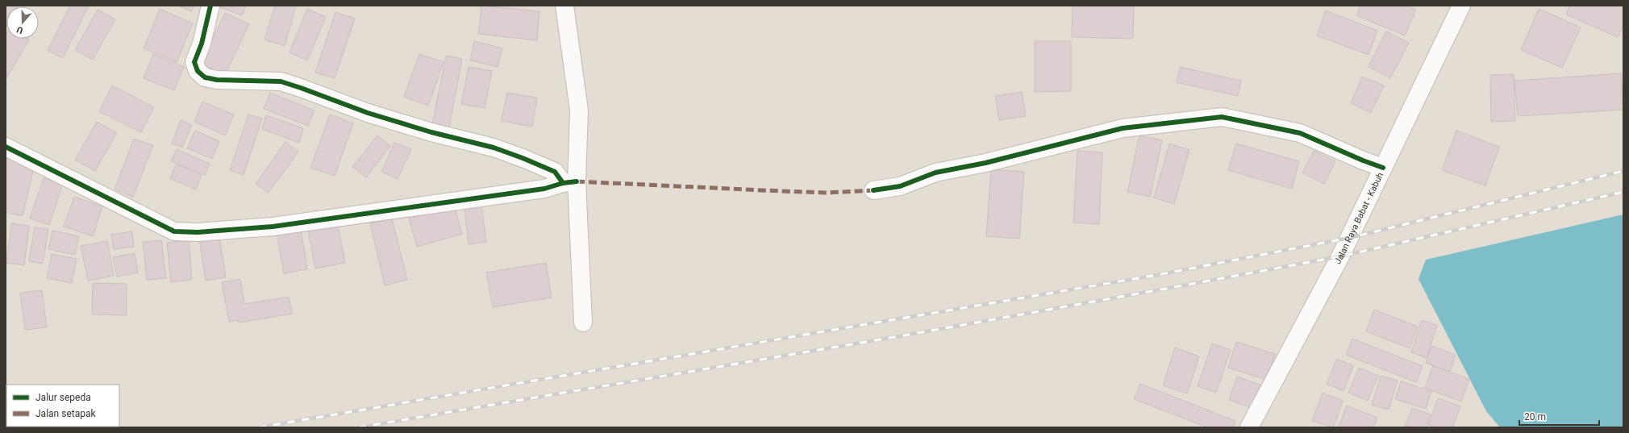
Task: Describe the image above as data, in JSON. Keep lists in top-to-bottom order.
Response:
{
  "streets": {
    "street": ["Jalan Raya Babat - Kabuh"]
  },
  "legend": ["Jalur sepeda", "Jalan setapak"],
  "scale_bar": "20 m",
  "north": "bottom"
}
